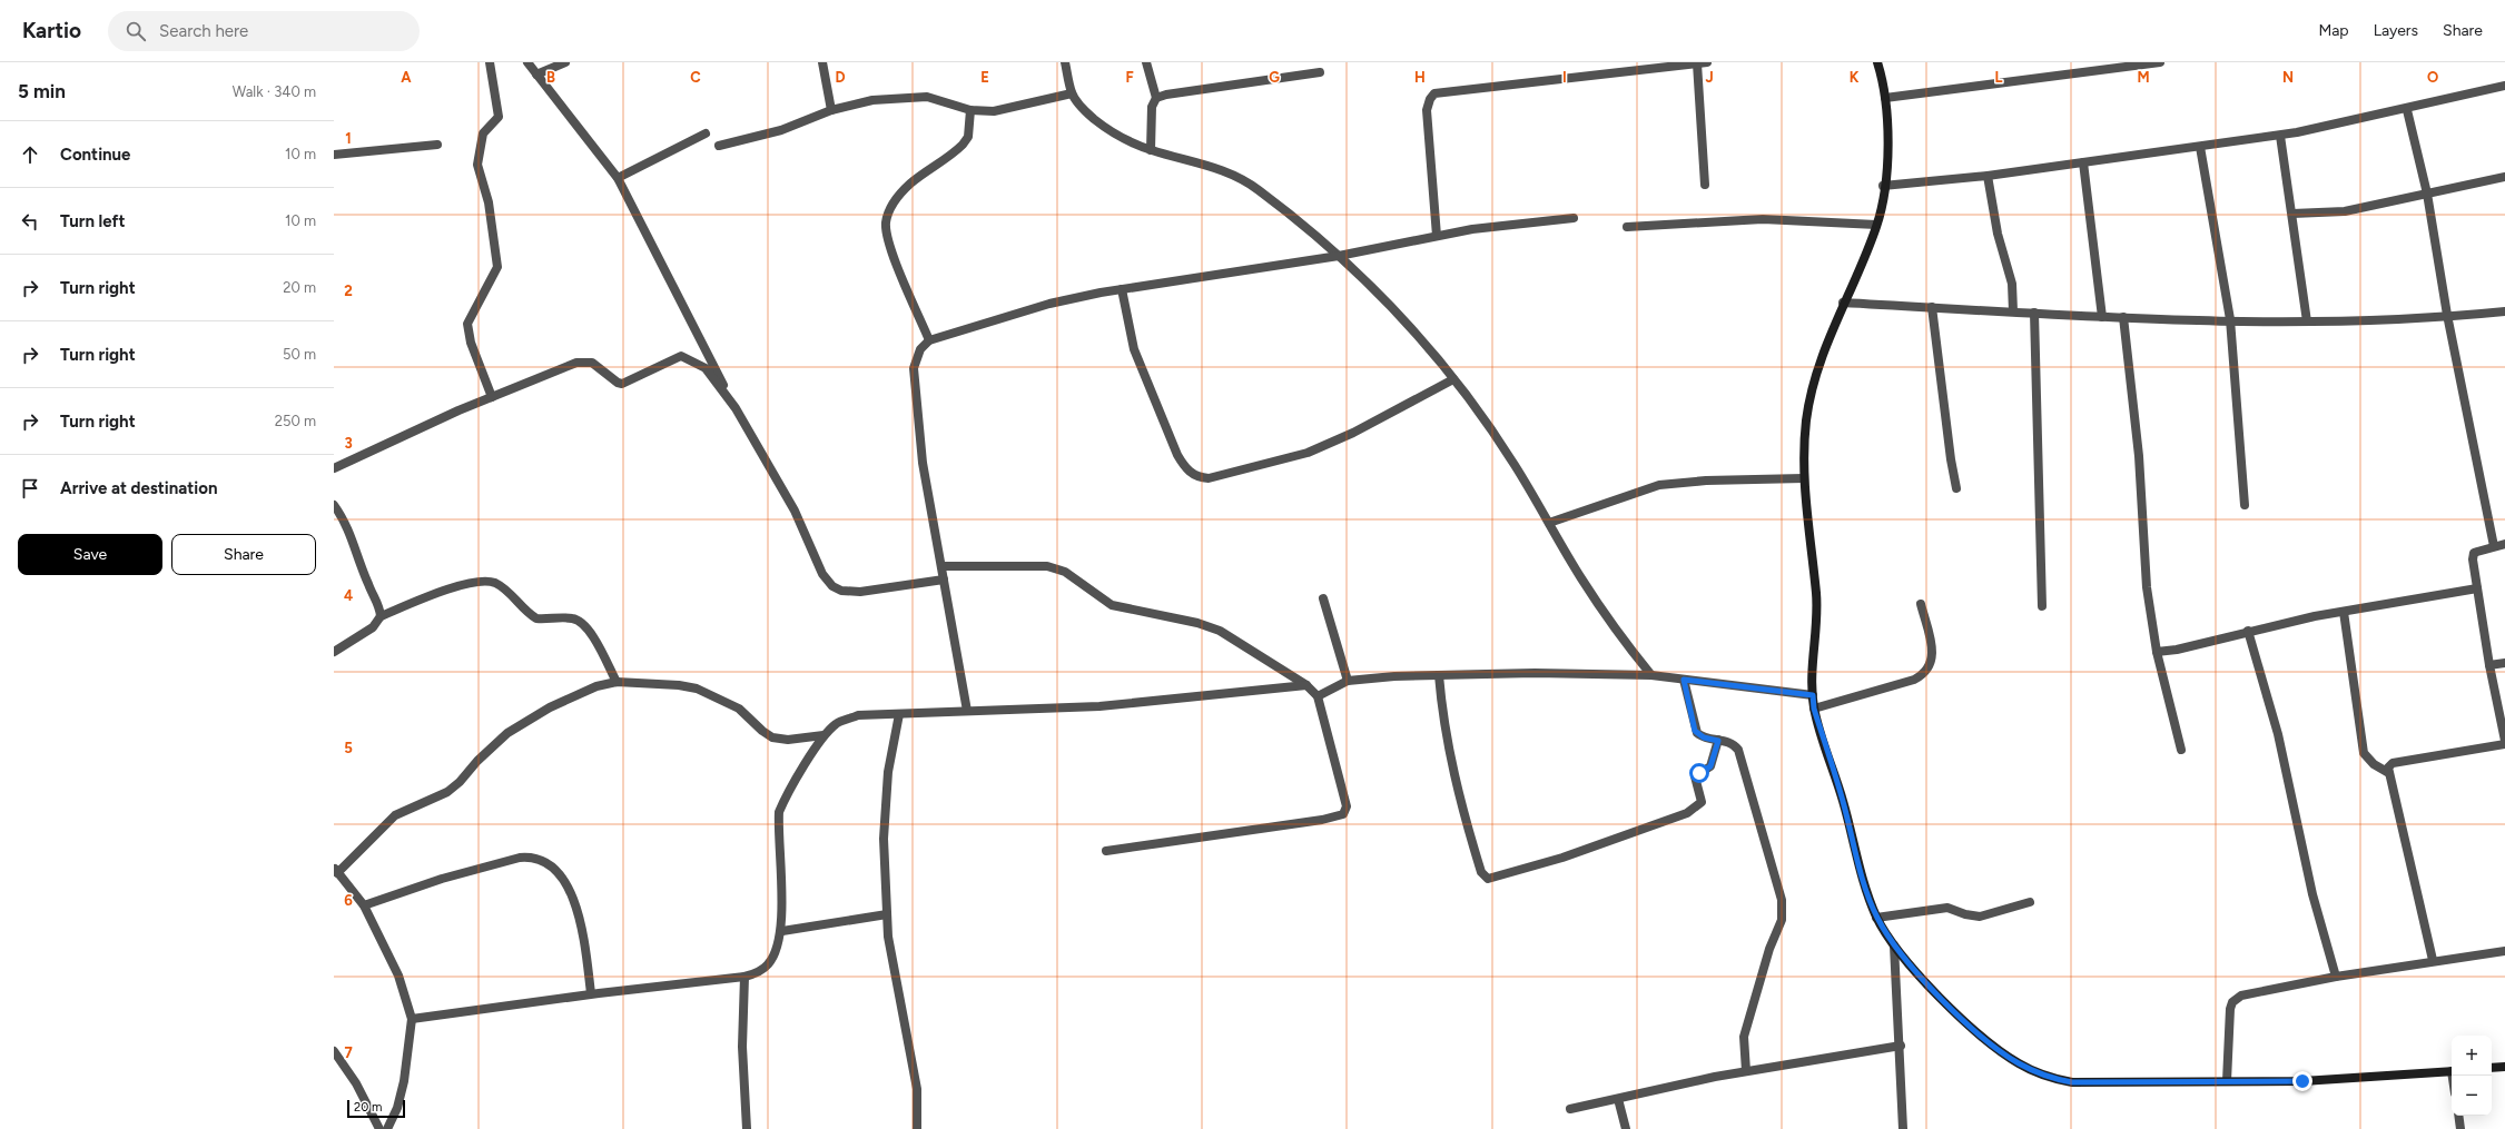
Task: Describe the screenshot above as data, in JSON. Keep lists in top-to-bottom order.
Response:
{
  "scale_bar": "20 m",
  "page": {
    "header": "Kartio",
    "search": "Search here",
    "nav": ["Map", "Layers", "Share"],
    "heading": ["5 min", "Walk · 340 m"],
    "list": [
      ["Continue", "10 m"],
      ["Turn left", "10 m"],
      ["Turn right", "20 m"],
      ["Turn right", "50 m"],
      ["Turn right", "250 m"],
      "Arrive at destination"
    ],
    "buttons": ["Save", "Share"],
    "map_buttons": ["+", "−"],
    "scale": "20 m"
  },
  "grid": {
    "columns": [
      "A",
      "B",
      "C",
      "D",
      "E",
      "F",
      "G",
      "H",
      "I",
      "J",
      "K",
      "L",
      "M",
      "N",
      "O"
    ],
    "rows": [
      "1",
      "2",
      "3",
      "4",
      "5",
      "6",
      "7"
    ]
  }
}
